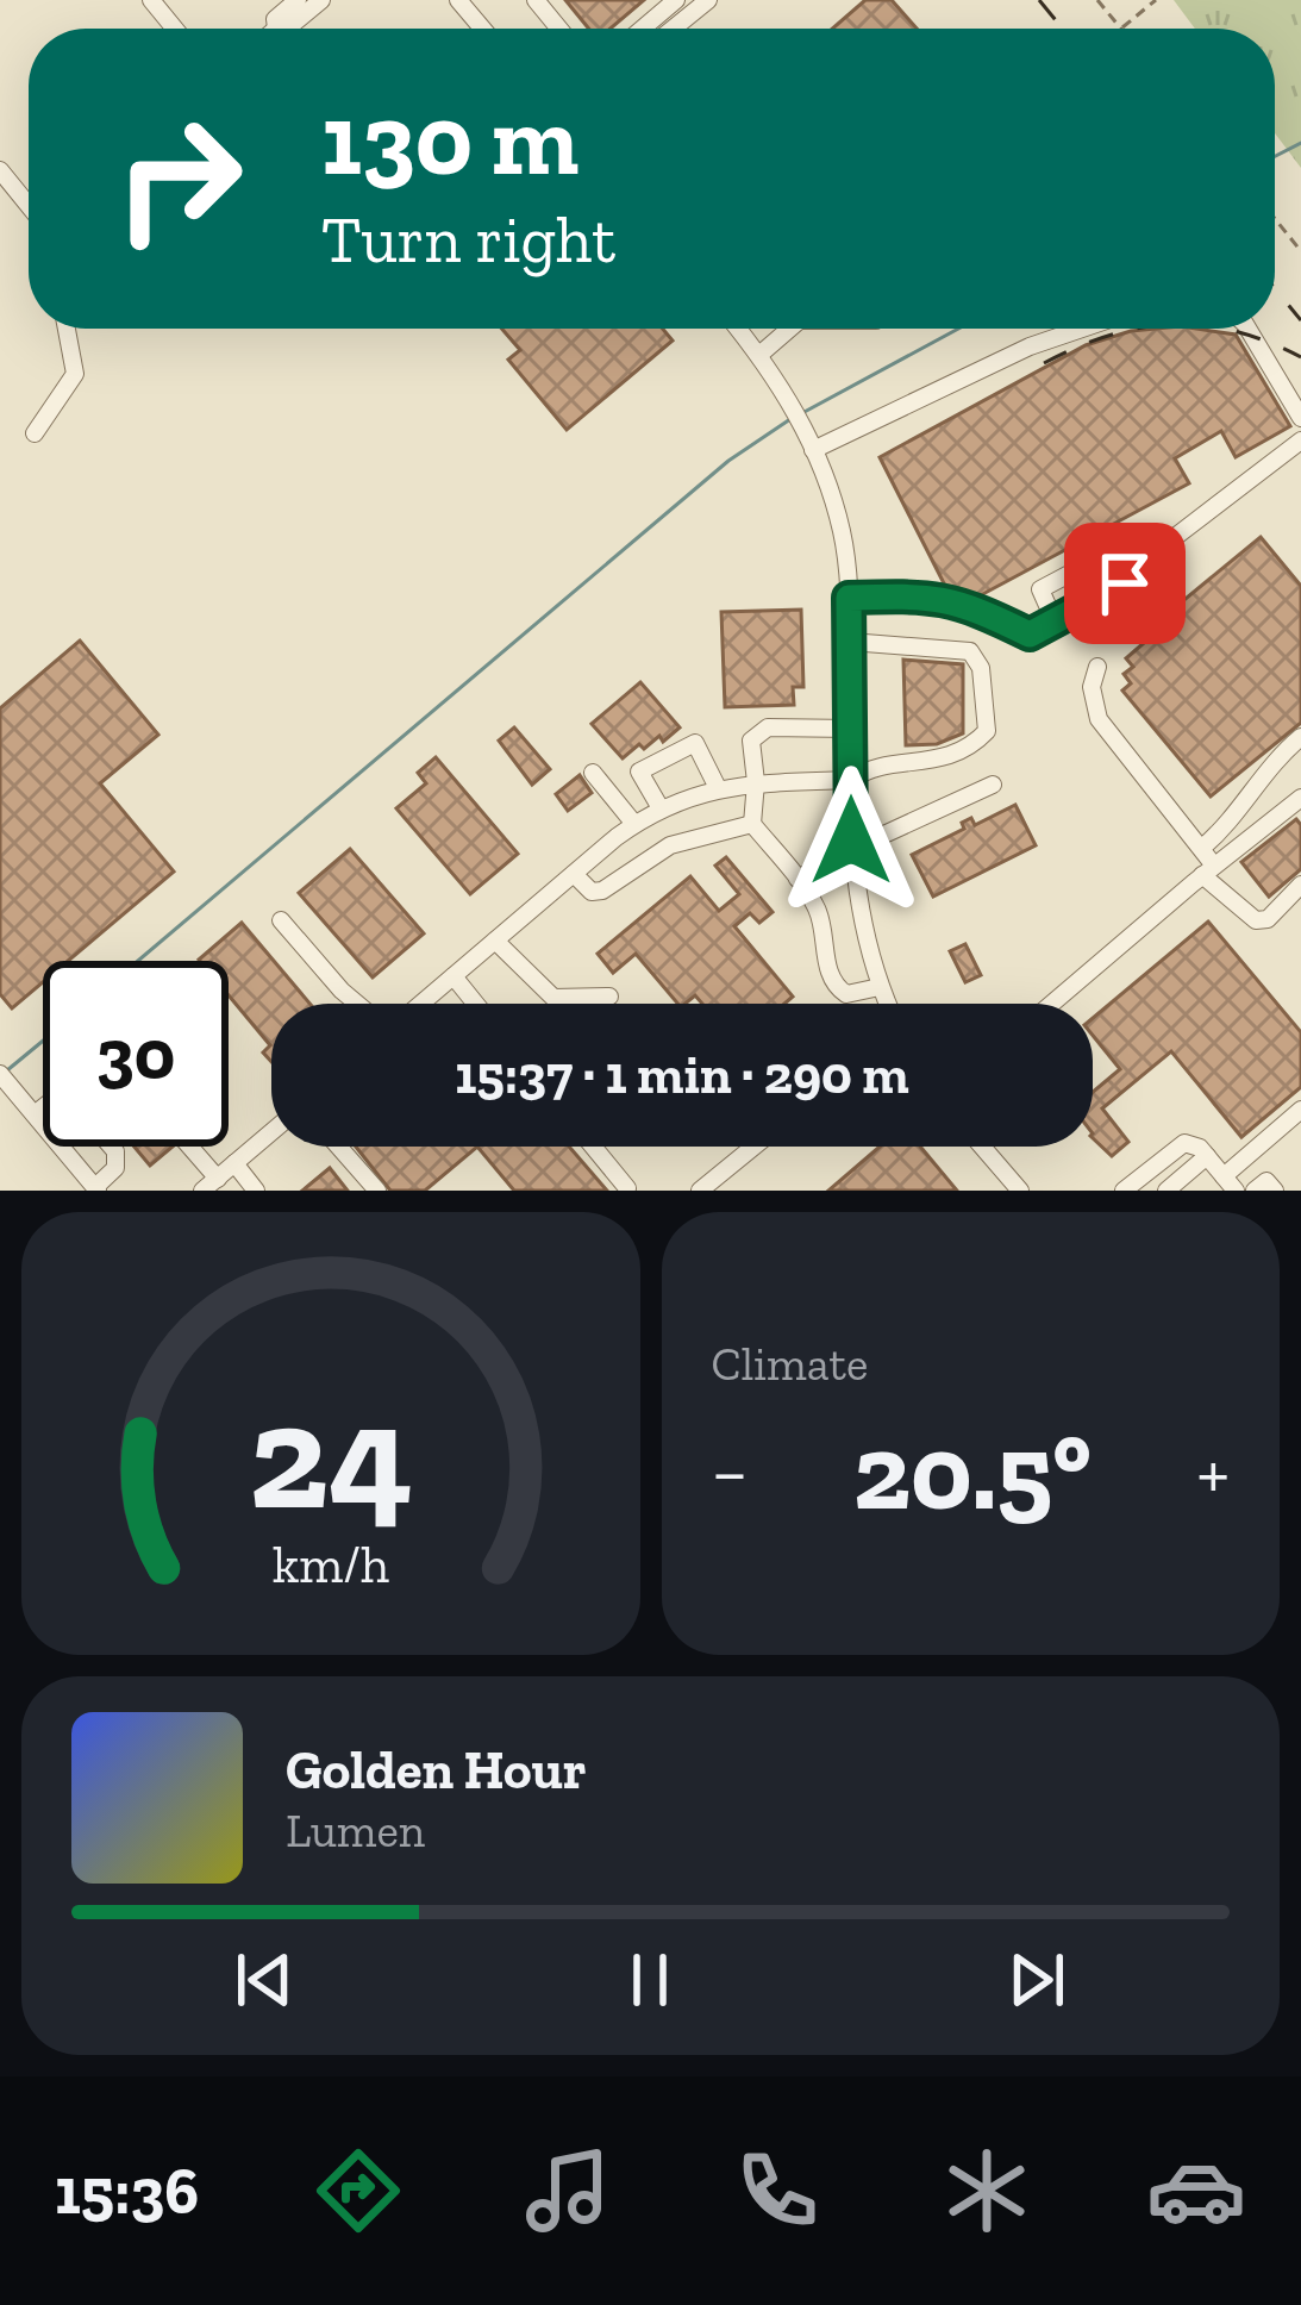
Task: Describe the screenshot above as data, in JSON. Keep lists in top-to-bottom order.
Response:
{
  "page": {
    "turn": ["130 m", "Turn right"],
    "limit": "30",
    "trip": "15:37 · 1 min · 290 m",
    "tile": "Climate",
    "heat": ["−", "20.5°", "+"],
    "song": ["Golden Hour", "Lumen"],
    "tabs": "15:36",
    "gauge": ["24", "km/h"]
  }
}
